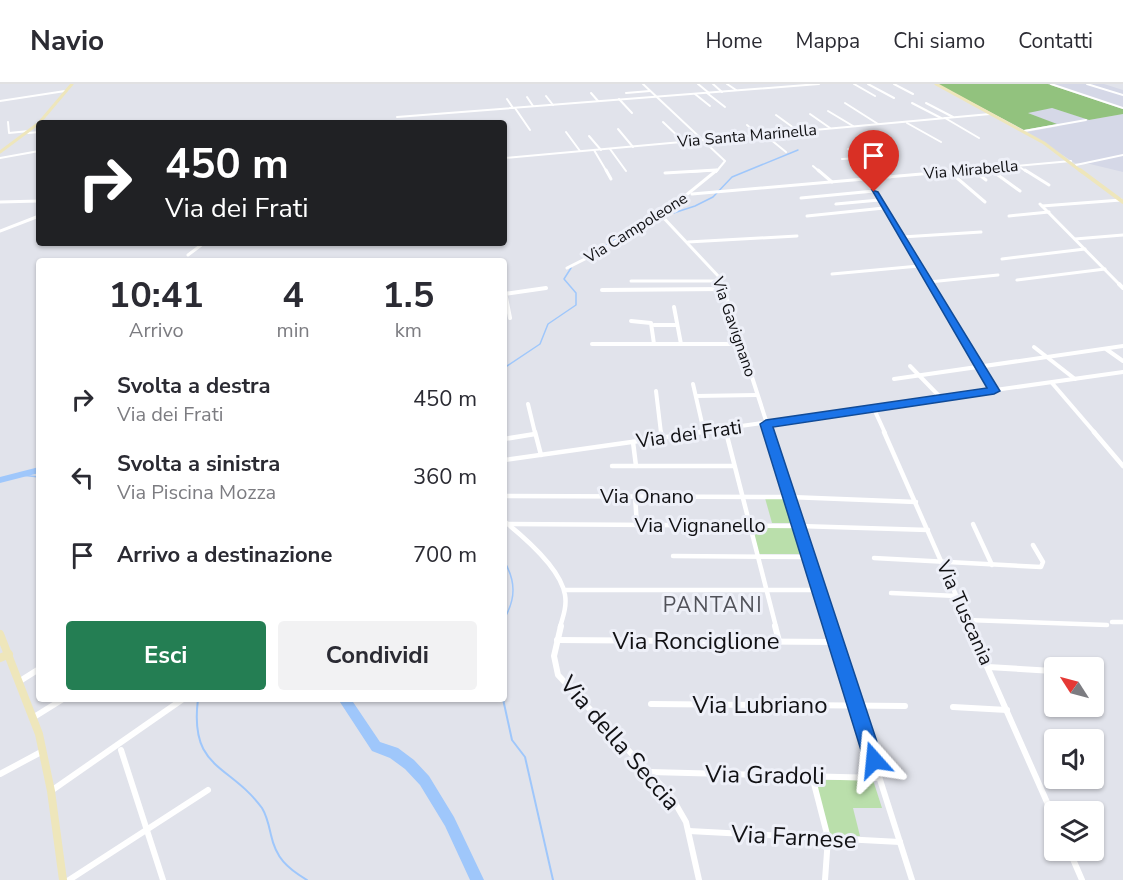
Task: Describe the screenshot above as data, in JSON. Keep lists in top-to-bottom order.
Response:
{
  "streets": {
    "street": [
      "Via Santa Marinella",
      "Via Mirabella",
      "Via Campoleone",
      "Via Gavignano",
      "Via dei Frati",
      "Via Onano",
      "Via Vignanello",
      "Via Tuscania",
      "Via Ronciglione",
      "Via Lubriano",
      "Via della Seccia",
      "Via Gradoli",
      "Via Farnese"
    ]
  },
  "crossings": [
    ["Via Mirabella", "Via Campoleone"],
    ["Via Campoleone", "Via Gavignano"],
    ["Via Gavignano", "Via dei Frati"],
    ["Via Gavignano", "Via Onano"],
    ["Via Gavignano", "Via Vignanello"],
    ["Via Gavignano", "Via Ronciglione"],
    ["Via Gavignano", "Via Lubriano"],
    ["Via Gavignano", "Via Gradoli"],
    ["Via Gavignano", "Via Farnese"],
    ["Via dei Frati", "Via Tuscania"],
    ["Via Onano", "Via Tuscania"],
    ["Via Vignanello", "Via Tuscania"],
    ["Via Ronciglione", "Via della Seccia"],
    ["Via della Seccia", "Via Gradoli"],
    ["Via della Seccia", "Via Farnese"]
  ],
  "districts": ["PANTANI"],
  "north": "top left",
  "page": {
    "header": "Navio",
    "nav": [
      "Home",
      "Mappa",
      "Chi siamo",
      "Contatti"
    ],
    "turn": ["450 m", "Via dei Frati"],
    "eta": [
      "10:41",
      "Arrivo",
      "4",
      "min",
      "1.5",
      "km"
    ],
    "list": [
      {
        "name": "Svolta a destra",
        "note": "Via dei Frati",
        "value": "450 m"
      },
      {
        "name": "Svolta a sinistra",
        "note": "Via Piscina Mozza",
        "value": "360 m"
      },
      {
        "name": "Arrivo a destinazione",
        "value": "700 m"
      }
    ],
    "buttons": ["Esci", "Condividi"]
  }
}
